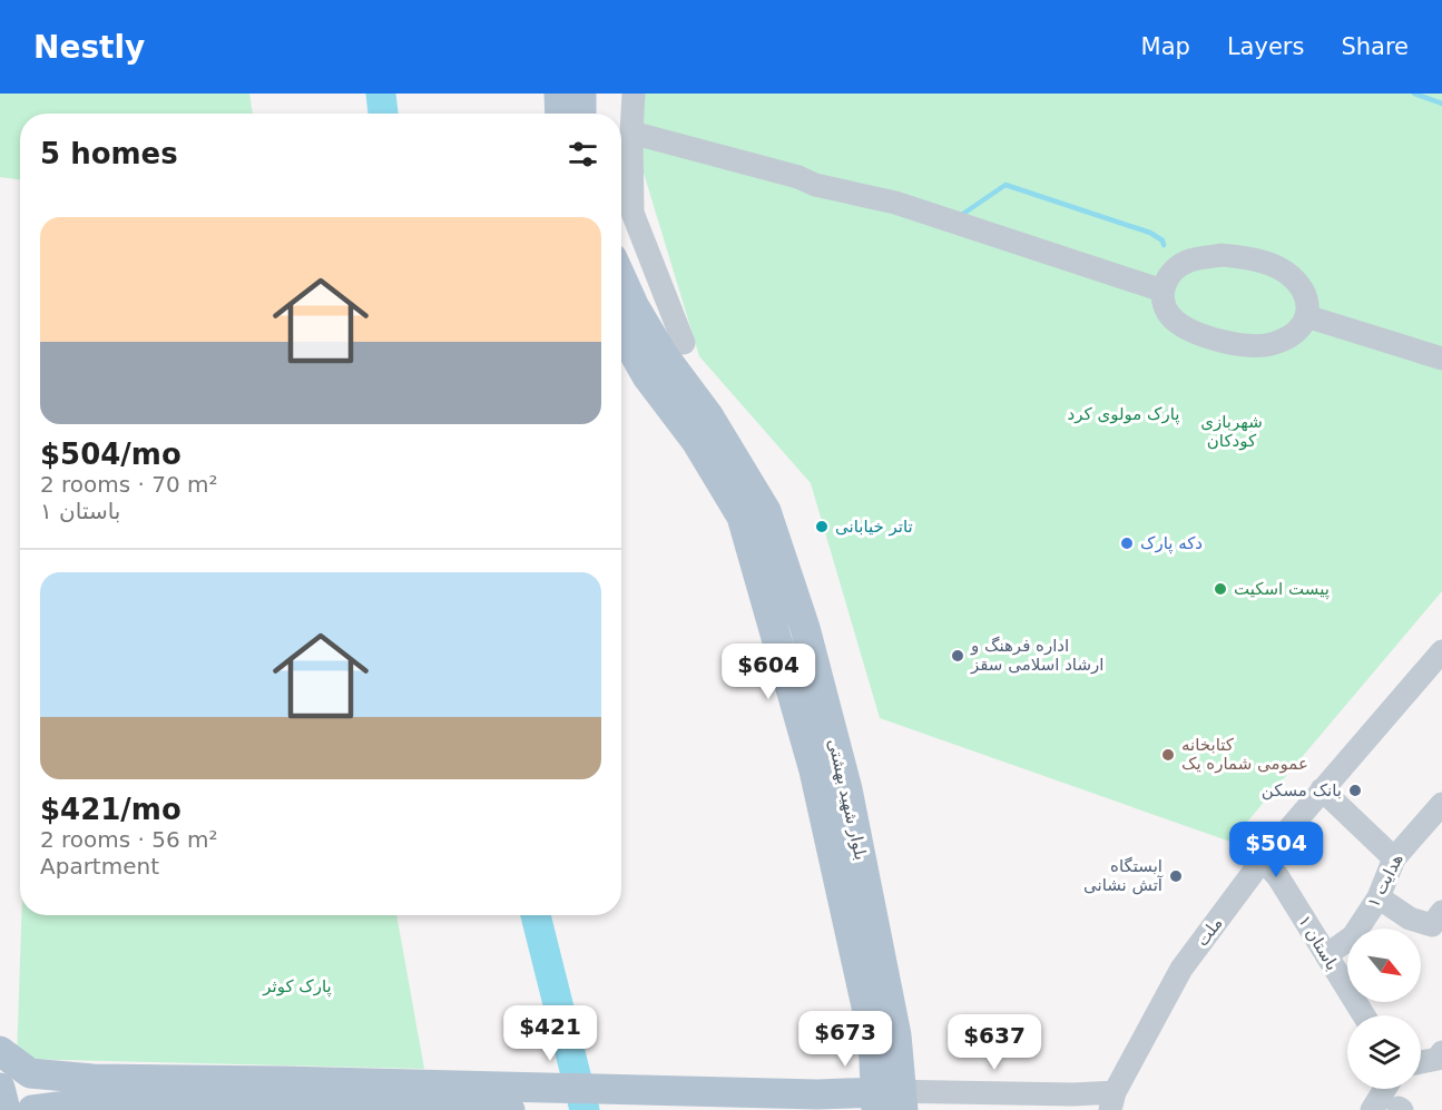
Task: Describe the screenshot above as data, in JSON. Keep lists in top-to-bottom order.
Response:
{
  "streets": {
    "main road": ["بلوار شهید بهشتی"],
    "street": ["هدایت ۱", "ملت", "باستان ۱"]
  },
  "crossings": [
    ["هدایت ۱", "باستان ۱"],
    ["ملت", "باستان ۱"]
  ],
  "parks": ["پارک مولوی کرد", "شهربازی کودکان", "پارک کوثر"],
  "places": [
    "تاتر خیابانی",
    "دکه پارک",
    "پیست اسکیت",
    "اداره فرهنگ و ارشاد اسلامی سقز",
    "کتابخانه عمومی شماره یک",
    "بانک مسکن",
    "ایستگاه آتش نشانی"
  ],
  "north": "bottom right",
  "page": {
    "header": "Nestly",
    "nav": ["Map", "Layers", "Share"],
    "heading": "5 homes",
    "list": [
      {
        "name": "$504/mo",
        "note": "2 rooms · 70 m² · باستان ۱"
      },
      {
        "name": "$421/mo",
        "note": "2 rooms · 56 m² · Apartment"
      }
    ],
    "price": [
      "$604",
      "$504",
      "$421",
      "$673",
      "$637"
    ]
  }
}
